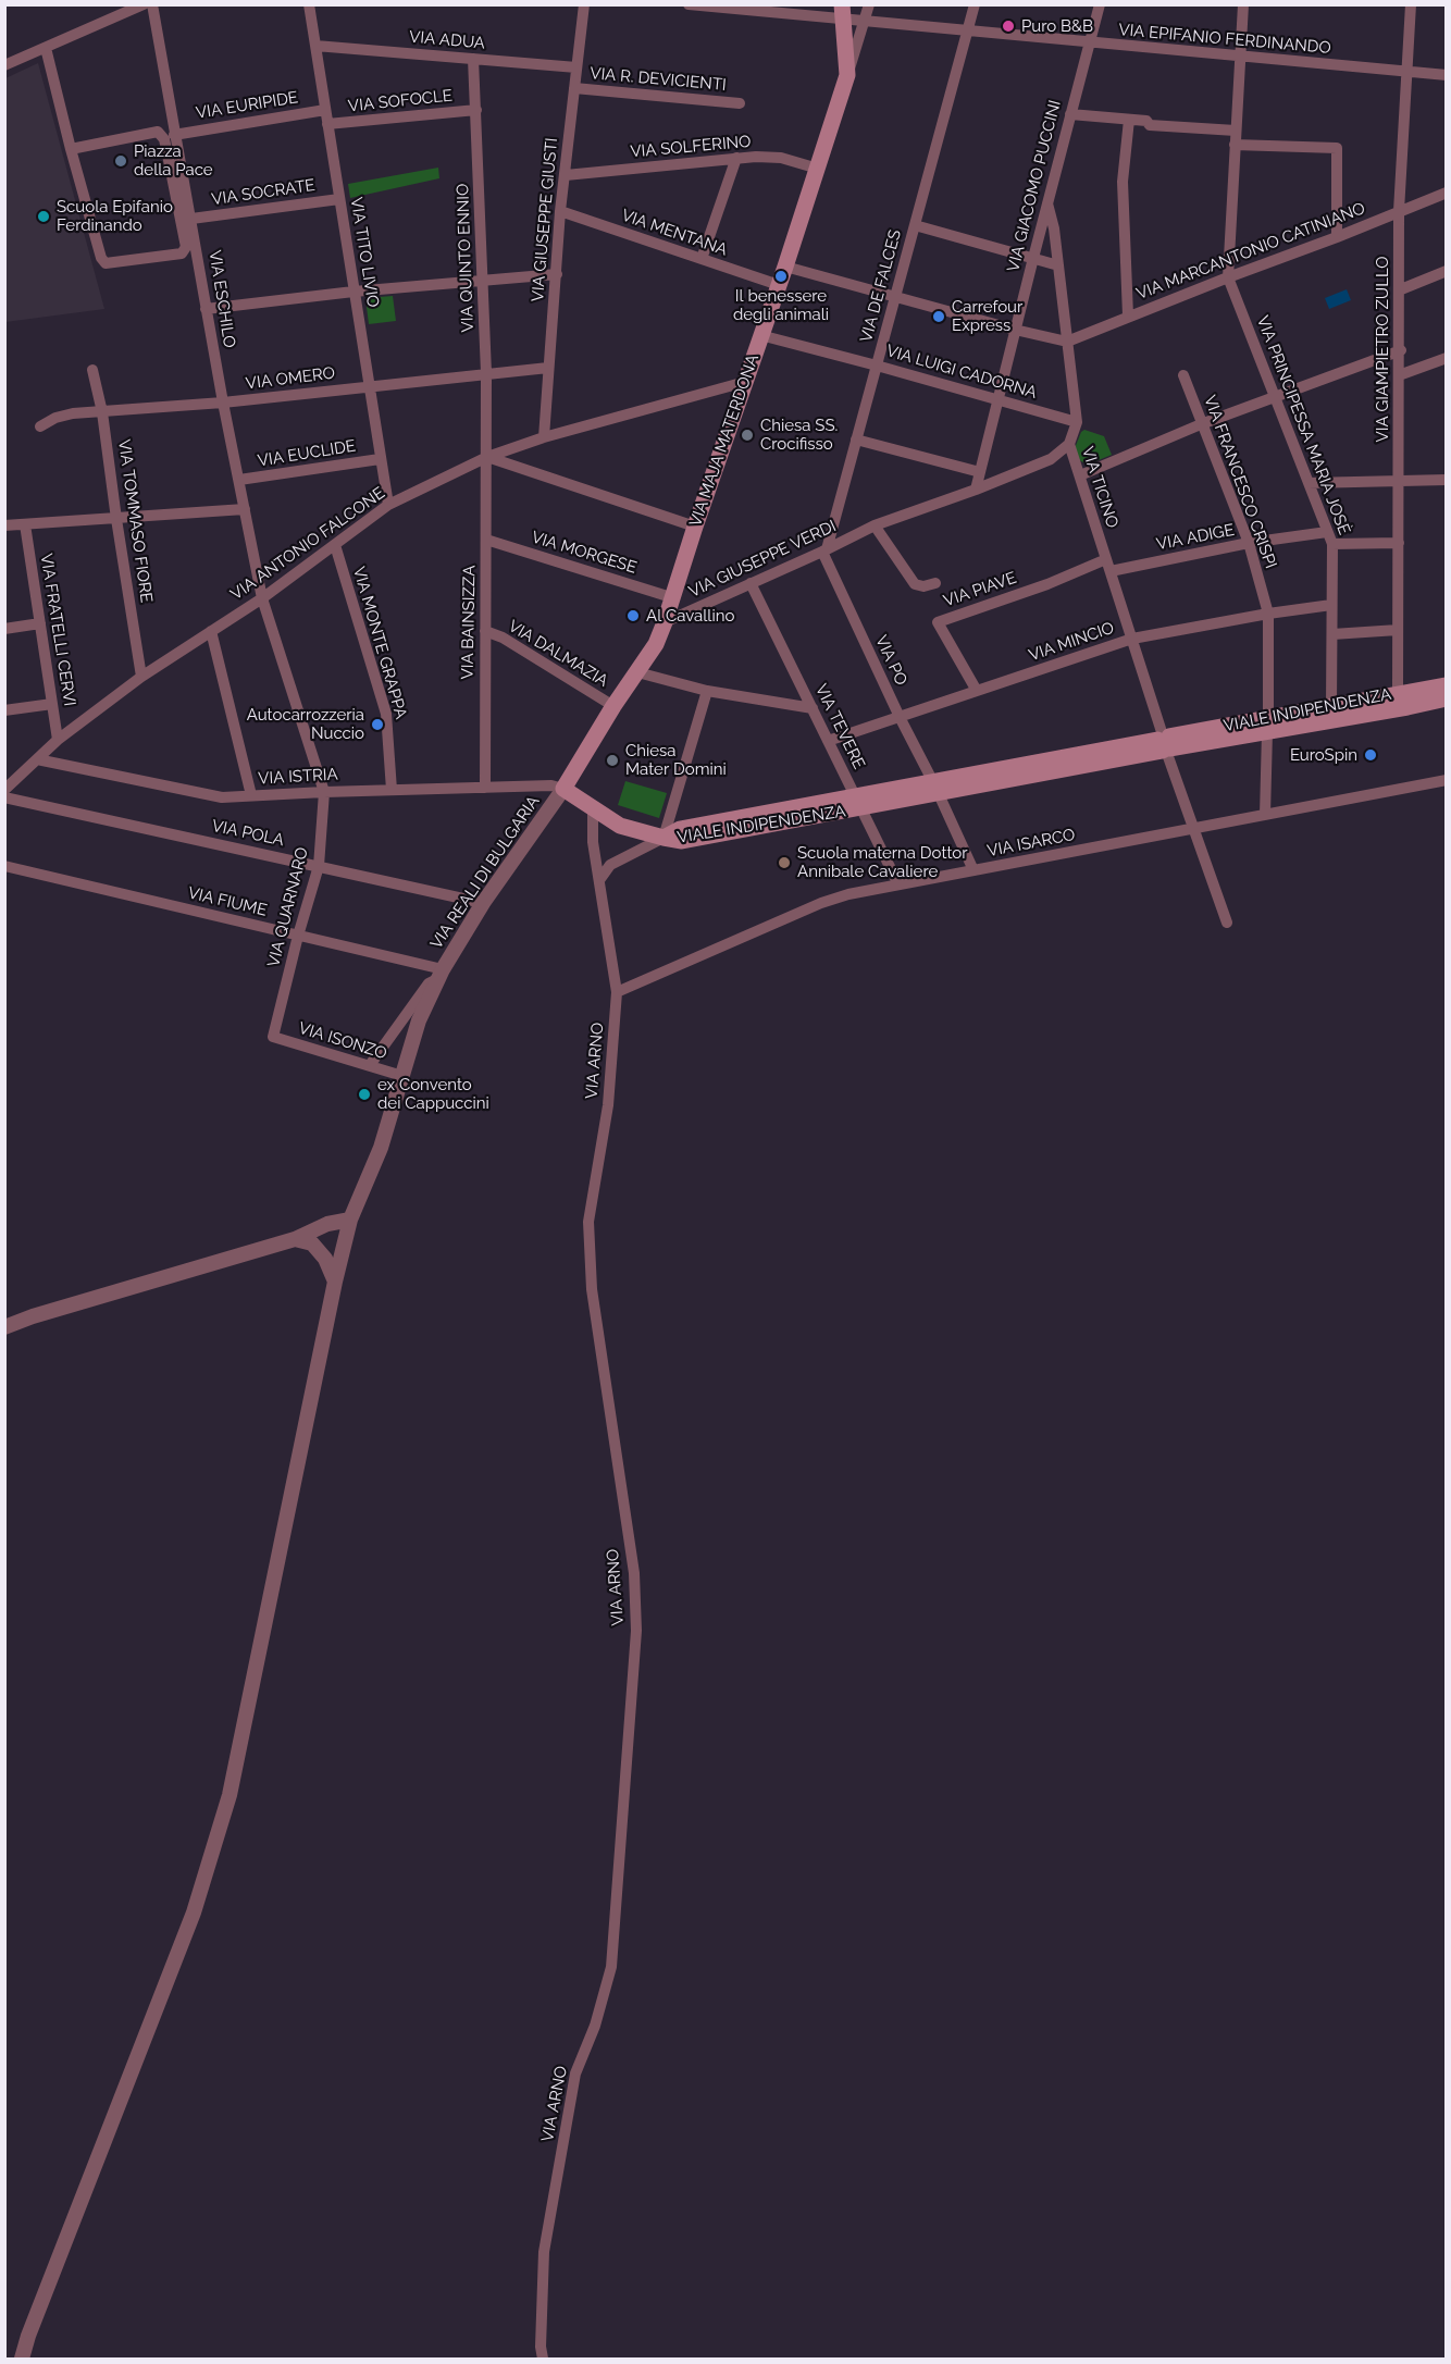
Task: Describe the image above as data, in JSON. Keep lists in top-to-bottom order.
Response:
{
  "streets": {
    "main road": ["VIA MAJA MATERDONA", "VIALE INDIPENDENZA"],
    "street": [
      "VIA EPIFANIO FERDINANDO",
      "VIA ADUA",
      "VIA R. DEVICIENTI",
      "VIA SOFOCLE",
      "VIA EURIPIDE",
      "VIA SOLFERINO",
      "VIA GIACOMO PUCCINI",
      "VIA SOCRATE",
      "VIA GIUSEPPE GIUSTI",
      "VIA MENTANA",
      "VIA MARCANTONIO CATINIANO",
      "VIA TITO LIVIO",
      "VIA QUINTO ENNIO",
      "VIA DE FALCES",
      "VIA ESCHILO",
      "VIA GIAMPIETRO ZULLO",
      "VIA LUIGI CADORNA",
      "VIA OMERO",
      "VIA PRINCIPESSA MARIA JOSÈ",
      "VIA EUCLIDE",
      "VIA FRANCESCO CRISPI",
      "VIA TICINO",
      "VIA TOMMASO FIORE",
      "VIA ADIGE",
      "VIA ANTONIO FALCONE",
      "VIA MORGESE",
      "VIA GIUSEPPE VERDI",
      "VIA PIAVE",
      "VIA BAINSIZZA",
      "VIA FRATELLI CERVI",
      "VIA MINCIO",
      "VIA MONTE GRAPPA",
      "VIA DALMAZIA",
      "VIA PO",
      "VIA TEVERE",
      "VIA ISTRIA",
      "VIA POLA",
      "VIA ISARCO",
      "VIA REALI DI BULGARIA",
      "VIA FIUME",
      "VIA QUARNARO",
      "VIA ISONZO",
      "VIA ARNO"
    ]
  },
  "crossings": [
    ["VIA EPIFANIO FERDINANDO", "VIA GIACOMO PUCCINI"],
    ["VIA EPIFANIO FERDINANDO", "VIA DE FALCES"],
    ["VIA EPIFANIO FERDINANDO", "VIA GIAMPIETRO ZULLO"],
    ["VIA EPIFANIO FERDINANDO", "VIA MAJA MATERDONA"],
    ["VIA ADUA", "VIA GIUSEPPE GIUSTI"],
    ["VIA ADUA", "VIA TITO LIVIO"],
    ["VIA ADUA", "VIA QUINTO ENNIO"],
    ["VIA R. DEVICIENTI", "VIA GIUSEPPE GIUSTI"],
    ["VIA SOFOCLE", "VIA TITO LIVIO"],
    ["VIA SOFOCLE", "VIA QUINTO ENNIO"],
    ["VIA EURIPIDE", "VIA TITO LIVIO"],
    ["VIA EURIPIDE", "VIA ESCHILO"],
    ["VIA SOLFERINO", "VIA GIUSEPPE GIUSTI"],
    ["VIA SOLFERINO", "VIA MAJA MATERDONA"],
    ["VIA GIACOMO PUCCINI", "VIA LUIGI CADORNA"],
    ["VIA GIACOMO PUCCINI", "VIA TICINO"],
    ["VIA GIACOMO PUCCINI", "VIA GIUSEPPE VERDI"],
    ["VIA SOCRATE", "VIA TITO LIVIO"],
    ["VIA SOCRATE", "VIA ESCHILO"],
    ["VIA GIUSEPPE GIUSTI", "VIA MENTANA"],
    ["VIA GIUSEPPE GIUSTI", "VIA OMERO"],
    ["VIA GIUSEPPE GIUSTI", "VIA ANTONIO FALCONE"],
    ["VIA MENTANA", "VIA MAJA MATERDONA"],
    ["VIA MARCANTONIO CATINIANO", "VIA GIAMPIETRO ZULLO"],
    ["VIA MARCANTONIO CATINIANO", "VIA PRINCIPESSA MARIA JOSÈ"],
    ["VIA MARCANTONIO CATINIANO", "VIA TICINO"],
    ["VIA TITO LIVIO", "VIA OMERO"],
    ["VIA TITO LIVIO", "VIA EUCLIDE"],
    ["VIA TITO LIVIO", "VIA ANTONIO FALCONE"],
    ["VIA QUINTO ENNIO", "VIA OMERO"],
    ["VIA QUINTO ENNIO", "VIA ANTONIO FALCONE"],
    ["VIA QUINTO ENNIO", "VIA BAINSIZZA"],
    ["VIA DE FALCES", "VIA LUIGI CADORNA"],
    ["VIA DE FALCES", "VIA GIUSEPPE VERDI"],
    ["VIA DE FALCES", "VIA PO"],
    ["VIA ESCHILO", "VIA OMERO"],
    ["VIA ESCHILO", "VIA EUCLIDE"],
    ["VIA ESCHILO", "VIA ANTONIO FALCONE"],
    ["VIA ESCHILO", "VIA QUARNARO"],
    ["VIA GIAMPIETRO ZULLO", "VIA ADIGE"],
    ["VIA GIAMPIETRO ZULLO", "VIALE INDIPENDENZA"],
    ["VIA LUIGI CADORNA", "VIA MAJA MATERDONA"],
    ["VIA LUIGI CADORNA", "VIA TICINO"],
    ["VIA OMERO", "VIA TOMMASO FIORE"],
    ["VIA PRINCIPESSA MARIA JOSÈ", "VIA ADIGE"],
    ["VIA PRINCIPESSA MARIA JOSÈ", "VIA MINCIO"],
    ["VIA PRINCIPESSA MARIA JOSÈ", "VIALE INDIPENDENZA"],
    ["VIA MAJA MATERDONA", "VIA ANTONIO FALCONE"],
    ["VIA MAJA MATERDONA", "VIA MORGESE"],
    ["VIA MAJA MATERDONA", "VIA GIUSEPPE VERDI"],
    ["VIA MAJA MATERDONA", "VIA DALMAZIA"],
    ["VIA MAJA MATERDONA", "VIALE INDIPENDENZA"],
    ["VIA MAJA MATERDONA", "VIA ISTRIA"],
    ["VIA MAJA MATERDONA", "VIA REALI DI BULGARIA"],
    ["VIA FRANCESCO CRISPI", "VIA ADIGE"],
    ["VIA FRANCESCO CRISPI", "VIA MINCIO"],
    ["VIA FRANCESCO CRISPI", "VIALE INDIPENDENZA"],
    ["VIA FRANCESCO CRISPI", "VIA ISARCO"],
    ["VIA TICINO", "VIA ADIGE"],
    ["VIA TICINO", "VIA GIUSEPPE VERDI"],
    ["VIA TICINO", "VIA PIAVE"],
    ["VIA TICINO", "VIA MINCIO"],
    ["VIA TICINO", "VIALE INDIPENDENZA"],
    ["VIA TICINO", "VIA ISARCO"],
    ["VIA TOMMASO FIORE", "VIA ANTONIO FALCONE"],
    ["VIA ADIGE", "VIA PIAVE"],
    ["VIA ANTONIO FALCONE", "VIA BAINSIZZA"],
    ["VIA ANTONIO FALCONE", "VIA FRATELLI CERVI"],
    ["VIA ANTONIO FALCONE", "VIA MONTE GRAPPA"],
    ["VIA ANTONIO FALCONE", "VIA ISTRIA"],
    ["VIA ANTONIO FALCONE", "VIA QUARNARO"],
    ["VIA MORGESE", "VIA BAINSIZZA"],
    ["VIA GIUSEPPE VERDI", "VIA PO"],
    ["VIA GIUSEPPE VERDI", "VIA TEVERE"],
    ["VIA PIAVE", "VIA MINCIO"],
    ["VIA BAINSIZZA", "VIA DALMAZIA"],
    ["VIA BAINSIZZA", "VIA ISTRIA"],
    ["VIA MINCIO", "VIA PO"],
    ["VIA MINCIO", "VIA TEVERE"],
    ["VIA MONTE GRAPPA", "VIA ISTRIA"],
    ["VIA PO", "VIALE INDIPENDENZA"],
    ["VIA PO", "VIA ISARCO"],
    ["VIALE INDIPENDENZA", "VIA TEVERE"],
    ["VIALE INDIPENDENZA", "VIA ISTRIA"],
    ["VIALE INDIPENDENZA", "VIA REALI DI BULGARIA"],
    ["VIALE INDIPENDENZA", "VIA ARNO"],
    ["VIA TEVERE", "VIA ISARCO"],
    ["VIA ISTRIA", "VIA REALI DI BULGARIA"],
    ["VIA ISTRIA", "VIA QUARNARO"],
    ["VIA POLA", "VIA REALI DI BULGARIA"],
    ["VIA POLA", "VIA QUARNARO"],
    ["VIA ISARCO", "VIA ARNO"],
    ["VIA REALI DI BULGARIA", "VIA FIUME"],
    ["VIA REALI DI BULGARIA", "VIA ISONZO"],
    ["VIA FIUME", "VIA QUARNARO"],
    ["VIA QUARNARO", "VIA ISONZO"]
  ],
  "places": [
    "Puro B&B",
    "Piazza della Pace",
    "Scuola Epifanio Ferdinando",
    "Il benessere degli animali",
    "Carrefour Express",
    "Chiesa SS. Crocifisso",
    "Al Cavallino",
    "Autocarrozzeria Nuccio",
    "EuroSpin",
    "Chiesa Mater Domini",
    "Scuola materna Dottor Annibale Cavaliere",
    "ex Convento dei Cappuccini"
  ]
}
